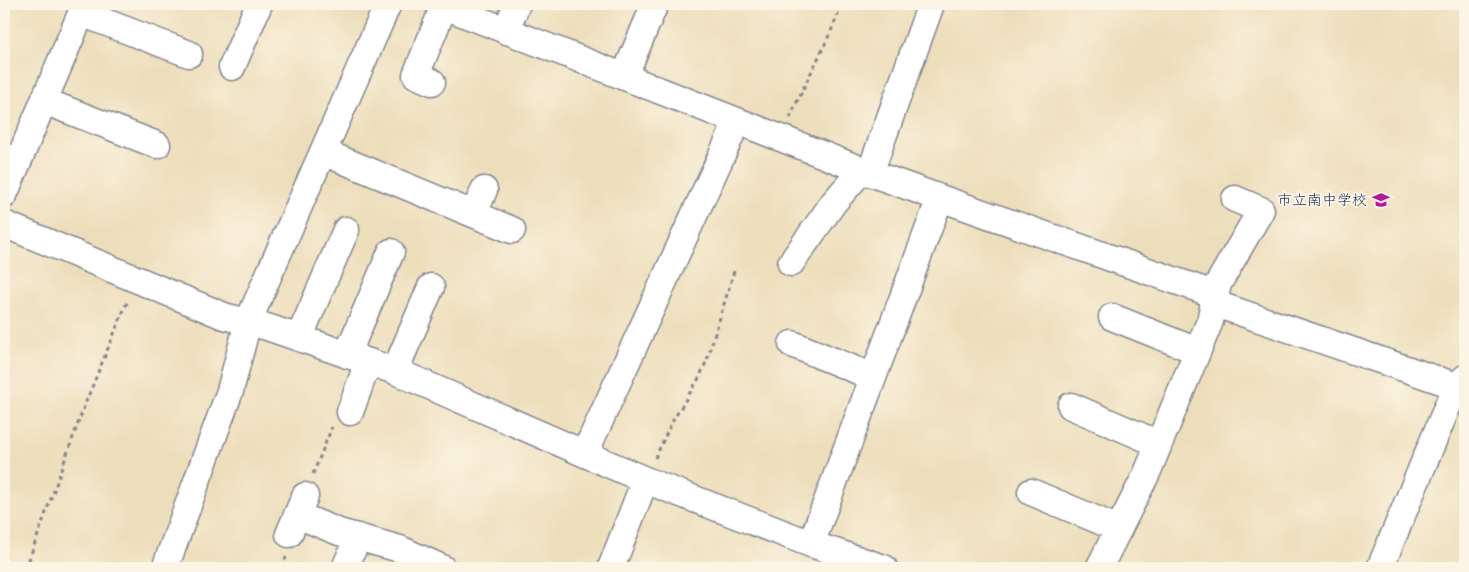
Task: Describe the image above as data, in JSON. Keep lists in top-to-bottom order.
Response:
{
  "places": {
    "school or university": ["市立南中学校"]
  }
}
